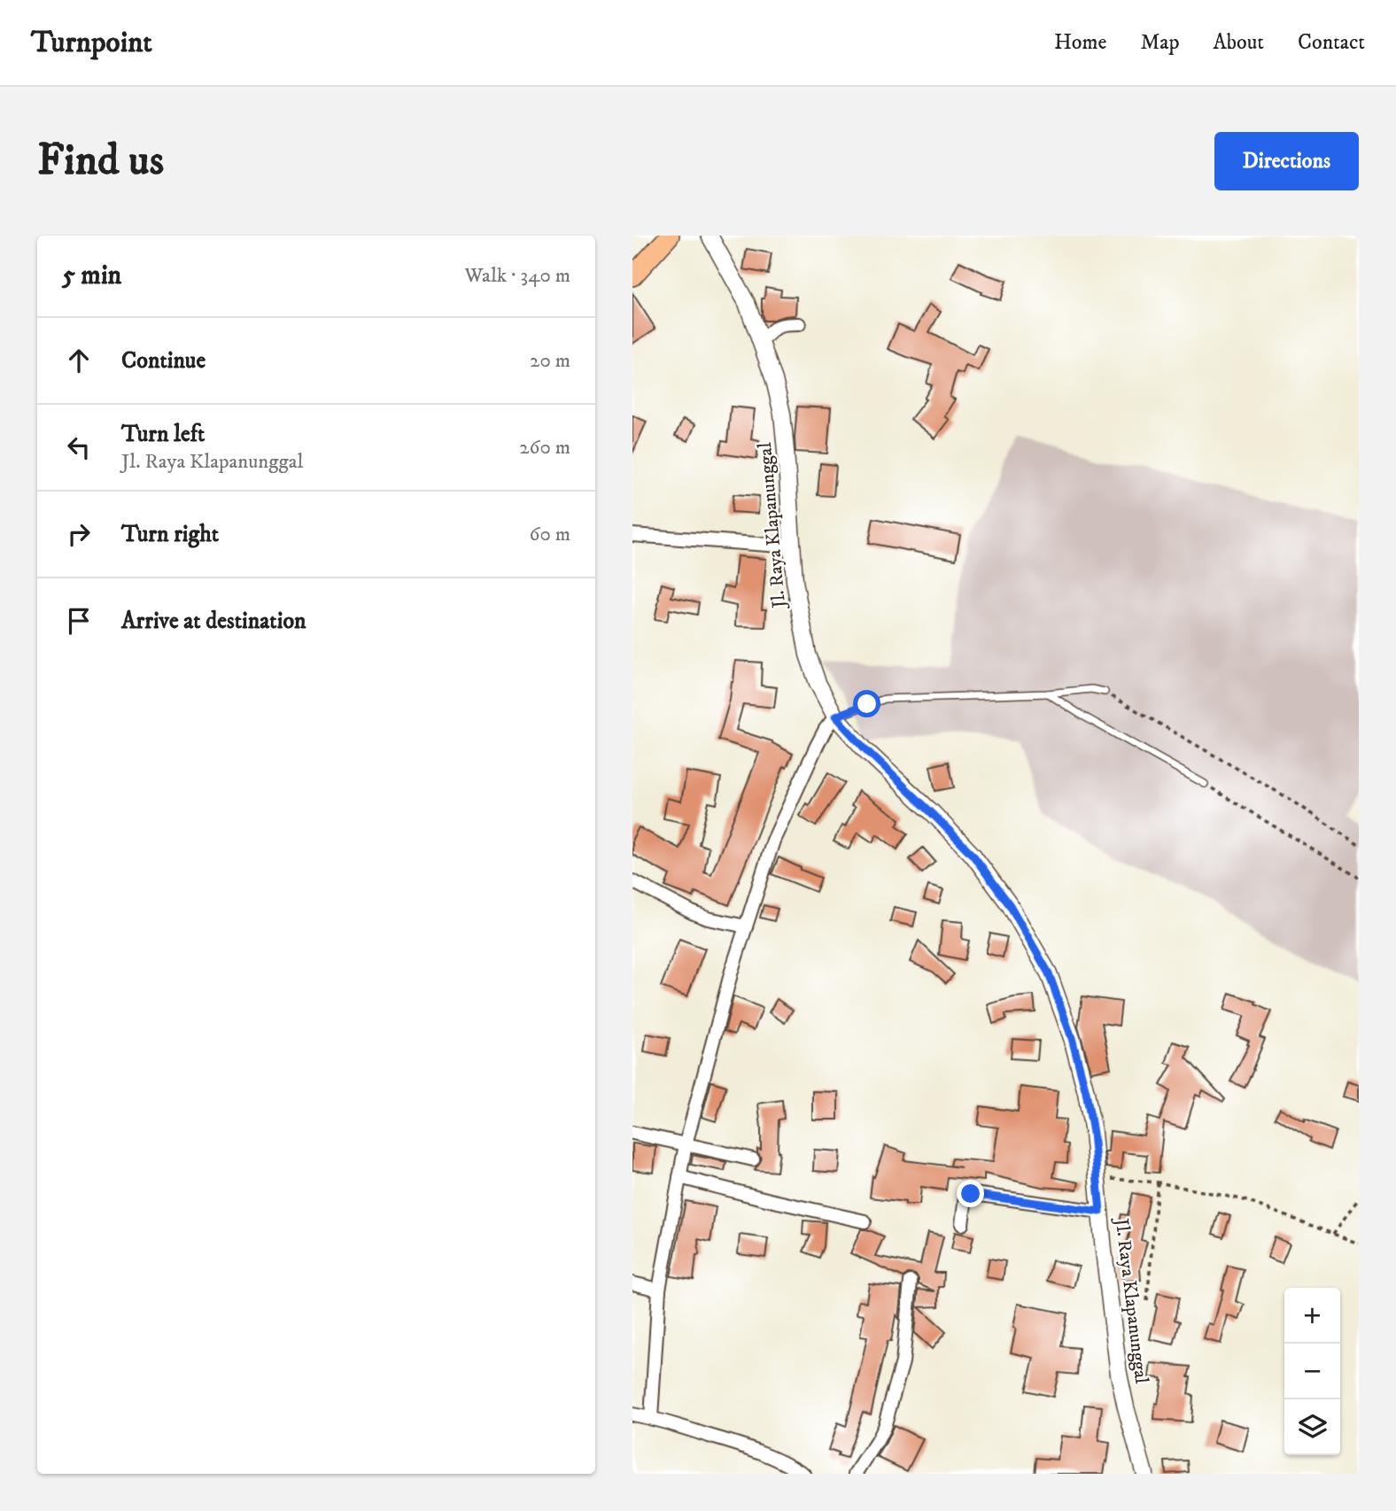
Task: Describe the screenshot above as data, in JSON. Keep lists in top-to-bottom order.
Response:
{
  "streets": {
    "street": ["Jl. Raya Klapanunggal"]
  },
  "page": {
    "header": "Turnpoint",
    "nav": [
      "Home",
      "Map",
      "About",
      "Contact"
    ],
    "buttons": "Directions",
    "title": "Find us",
    "heading": ["5 min", "Walk · 340 m"],
    "list": [
      ["Continue", "20 m"],
      ["Turn left", "Jl. Raya Klapanunggal", "260 m"],
      ["Turn right", "60 m"],
      "Arrive at destination"
    ],
    "map_buttons": ["+", "−"]
  }
}
